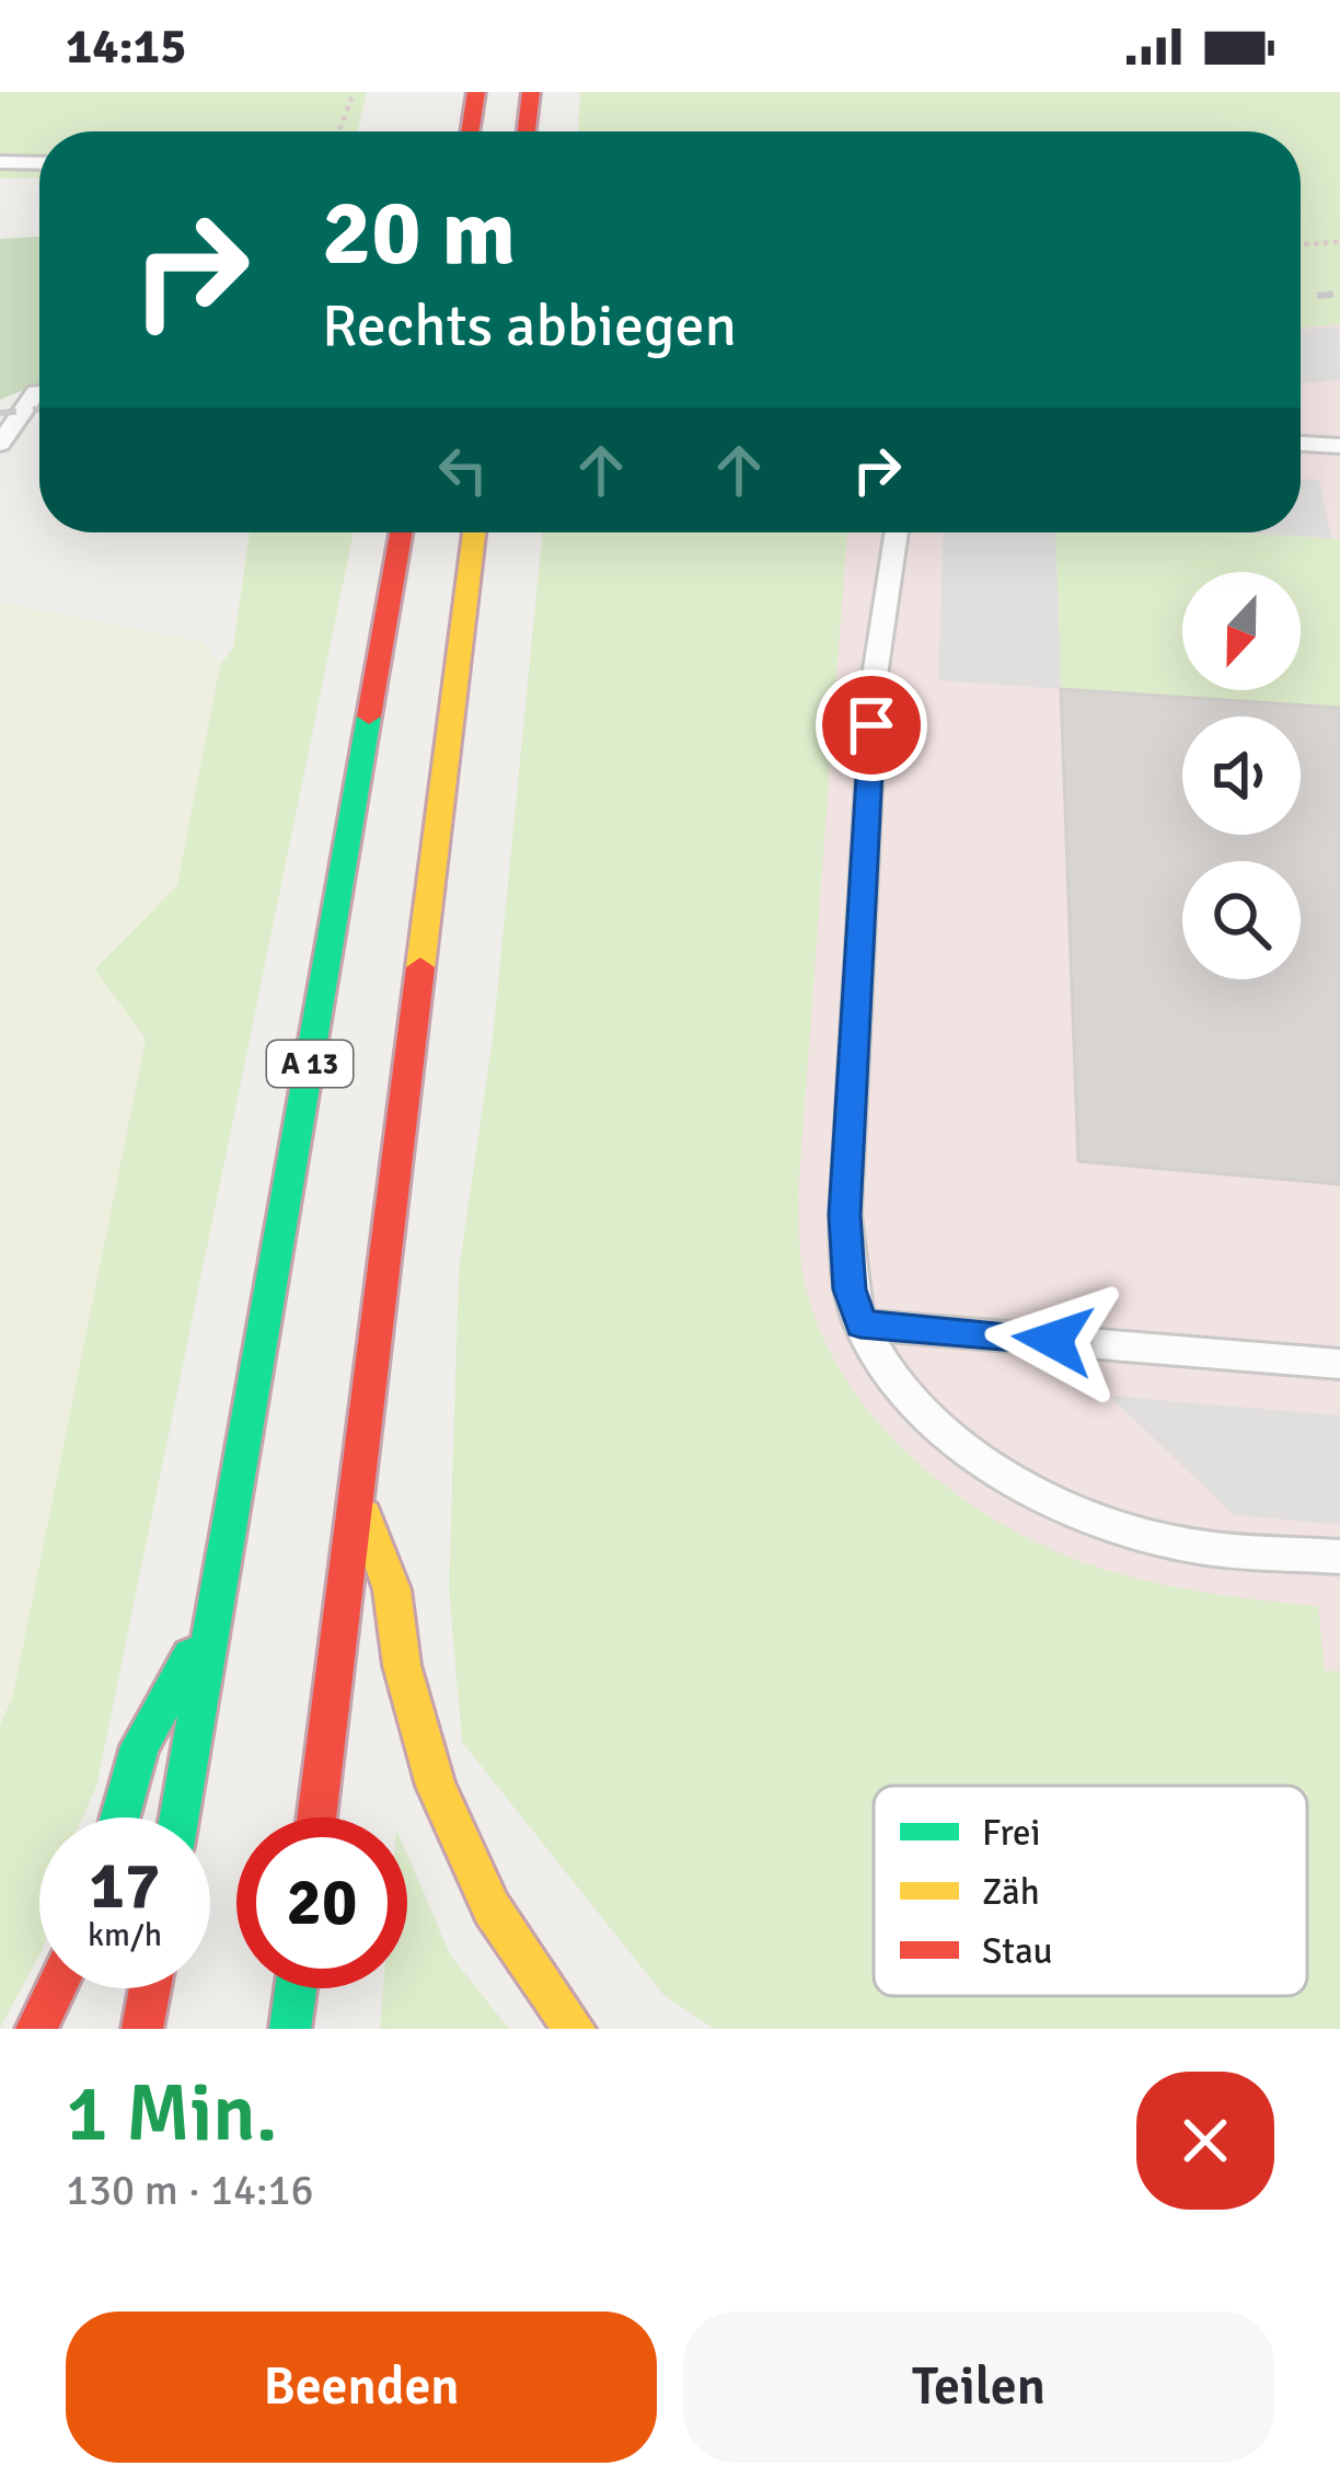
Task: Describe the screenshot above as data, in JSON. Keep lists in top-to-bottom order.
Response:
{
  "streets": {
    "highway": ["A 13"]
  },
  "legend": ["Frei", "Zäh", "Stau"],
  "north": "bottom",
  "page": {
    "status": "14:15",
    "turn": ["20 m", "Rechts abbiegen"],
    "speed": "17 km/h",
    "limit": "20",
    "heading": ["1 Min.", "130 m · 14:16"],
    "buttons": ["Beenden", "Teilen"]
  }
}
